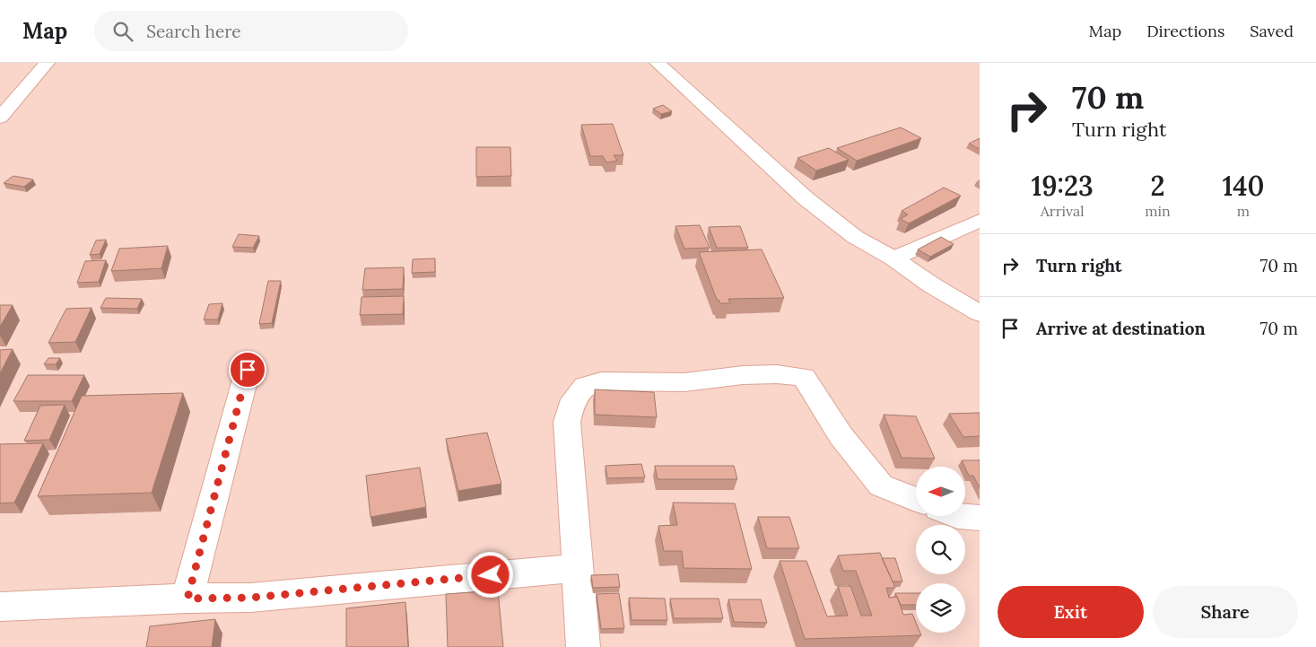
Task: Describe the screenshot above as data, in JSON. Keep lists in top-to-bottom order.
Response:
{
  "north": "left",
  "page": {
    "header": "Map",
    "search": "Search here",
    "nav": ["Map", "Directions", "Saved"],
    "turn": ["70 m", "Turn right"],
    "eta": [
      "19:23",
      "Arrival",
      "2",
      "min",
      "140",
      "m"
    ],
    "list": [
      {
        "name": "Turn right",
        "value": "70 m"
      },
      {
        "name": "Arrive at destination",
        "value": "70 m"
      }
    ],
    "buttons": ["Exit", "Share"]
  }
}
